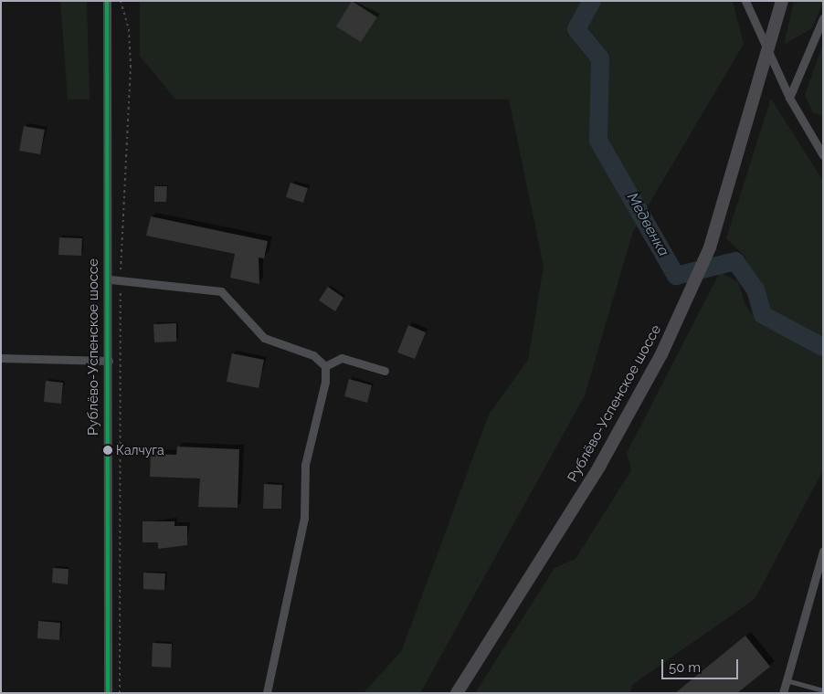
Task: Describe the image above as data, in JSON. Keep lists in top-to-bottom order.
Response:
{
  "streets": {
    "main road": ["Рублёво-Успенское шоссе"]
  },
  "water": ["Медвенка"],
  "places": ["Калчуга"],
  "scale_bar": "50 m"
}
